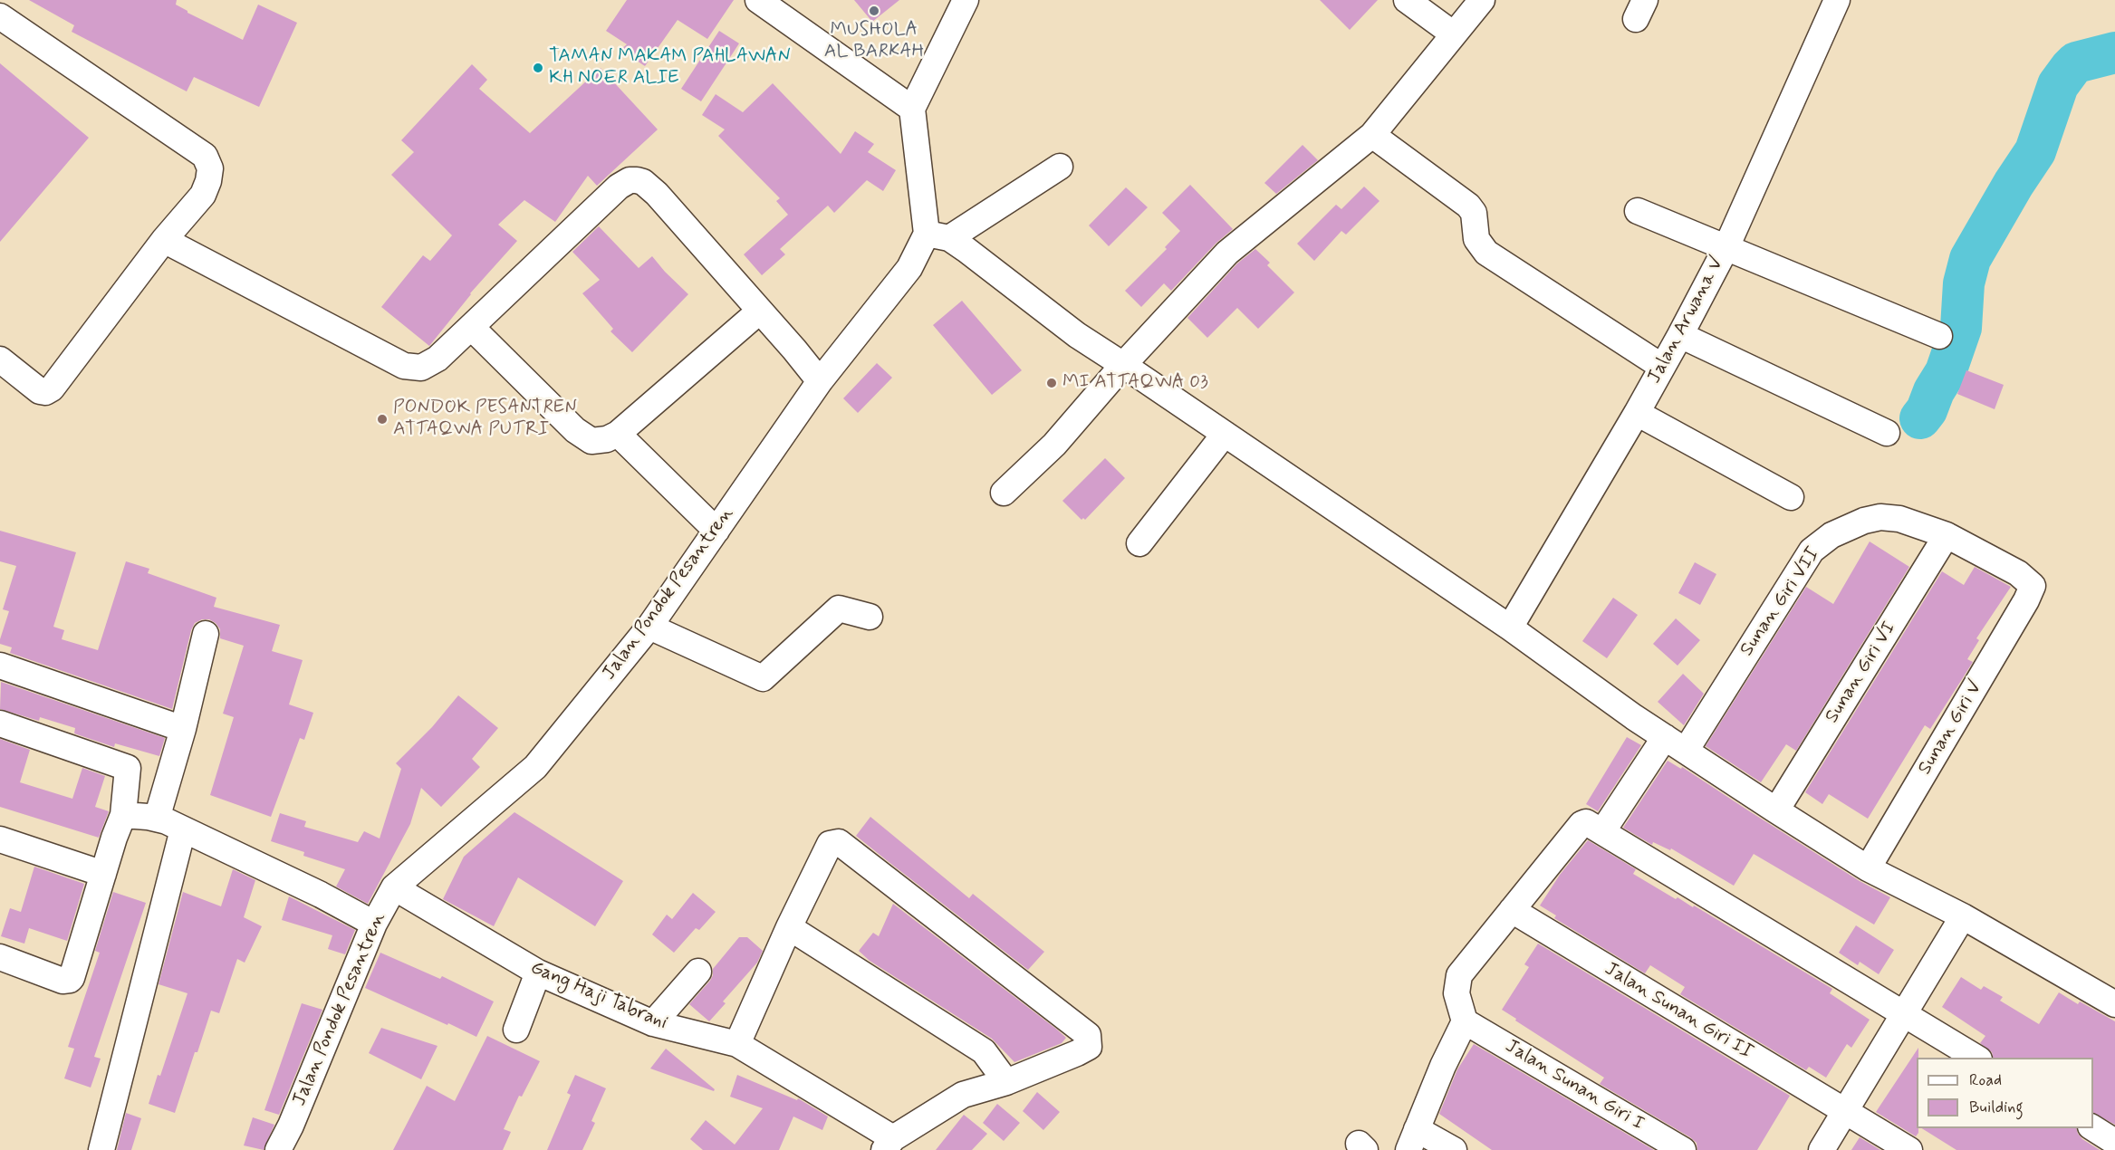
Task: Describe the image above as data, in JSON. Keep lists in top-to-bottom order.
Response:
{
  "streets": {
    "street": [
      "Jalan Arwana V",
      "Jalan Pondok Pesantren",
      "Sunan Giri VII",
      "Sunan Giri VI",
      "Sunan Giri V",
      "Gang Haji Tabrani",
      "Jalan Sunan Giri II",
      "Jalan Sunan Giri I"
    ]
  },
  "crossings": [
    ["Jalan Pondok Pesantren", "Gang Haji Tabrani"],
    ["Sunan Giri VII", "Sunan Giri VI"],
    ["Sunan Giri VII", "Sunan Giri V"]
  ],
  "places": [
    "MUSHOLA AL BARKAH",
    "TAMAN MAKAM PAHLAWAN KH NOER ALIE",
    "MI ATTAQWA 03",
    "PONDOK PESANTREN ATTAQWA PUTRI"
  ],
  "legend": ["Road", "Building"]
}
